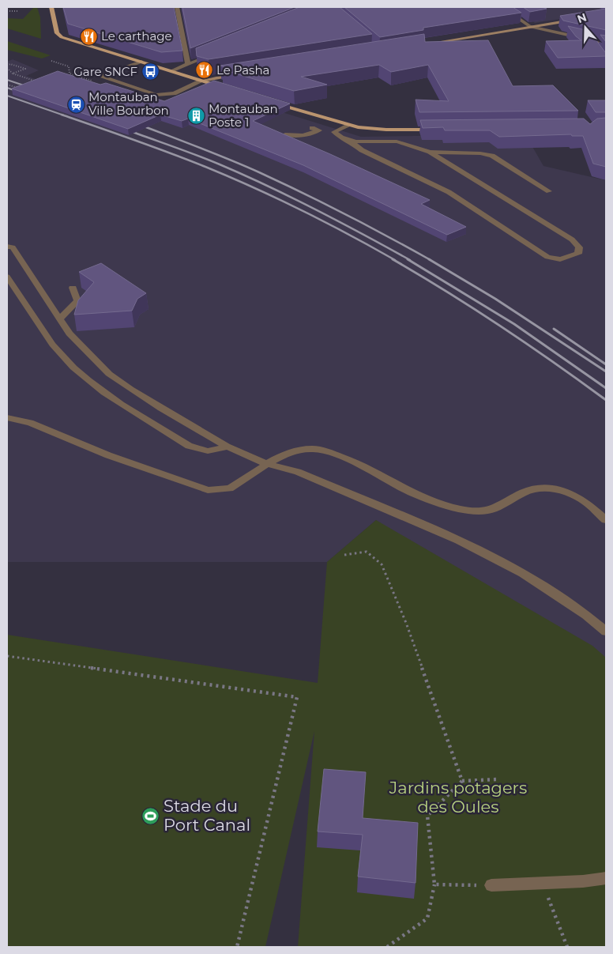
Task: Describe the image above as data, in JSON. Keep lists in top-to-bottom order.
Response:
{
  "parks": ["Jardins potagers des Oules"],
  "places": {
    "restaurant": ["Le carthage", "Le Pasha"],
    "bus stop": ["Gare SNCF"],
    "station": ["Montauban Ville Bourbon"],
    "building": ["Montauban Poste 1"],
    "sports": ["Stade du Port Canal"]
  },
  "north": "top"
}
